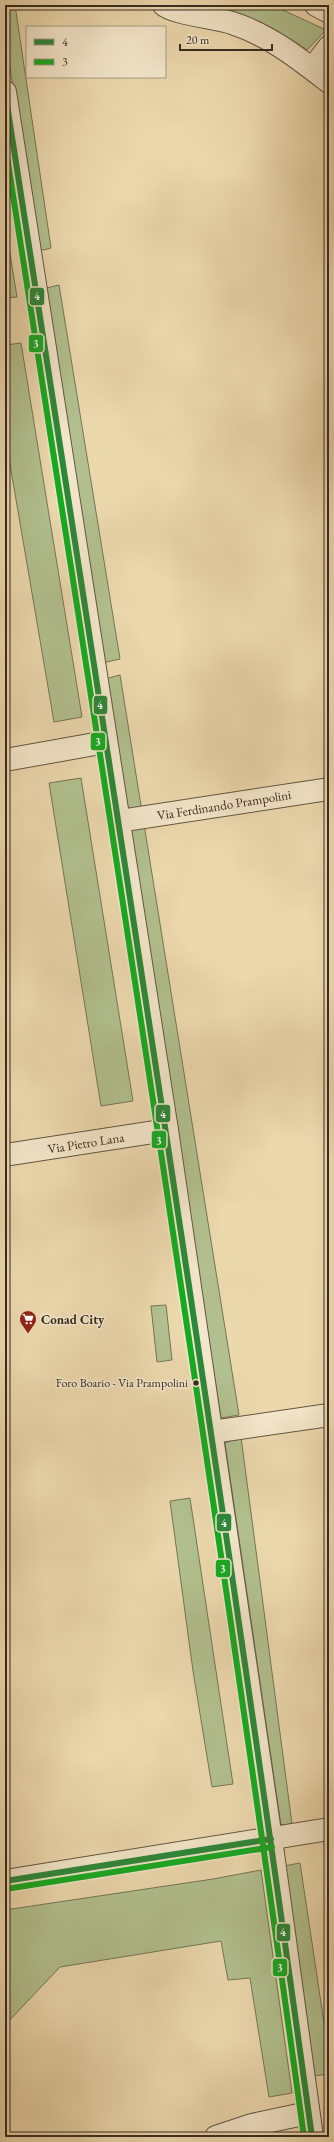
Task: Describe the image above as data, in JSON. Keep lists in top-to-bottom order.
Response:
{
  "streets": {
    "street": ["Via Ferdinando Prampolini", "Via Pietro Lana"]
  },
  "places": {
    "supermarket": ["Conad City"],
    "other": ["Foro Boario - Via Prampolini"]
  },
  "lines": ["transit line 4", "transit line 3"],
  "legend": ["4", "3"],
  "scale_bar": "20 m"
}
